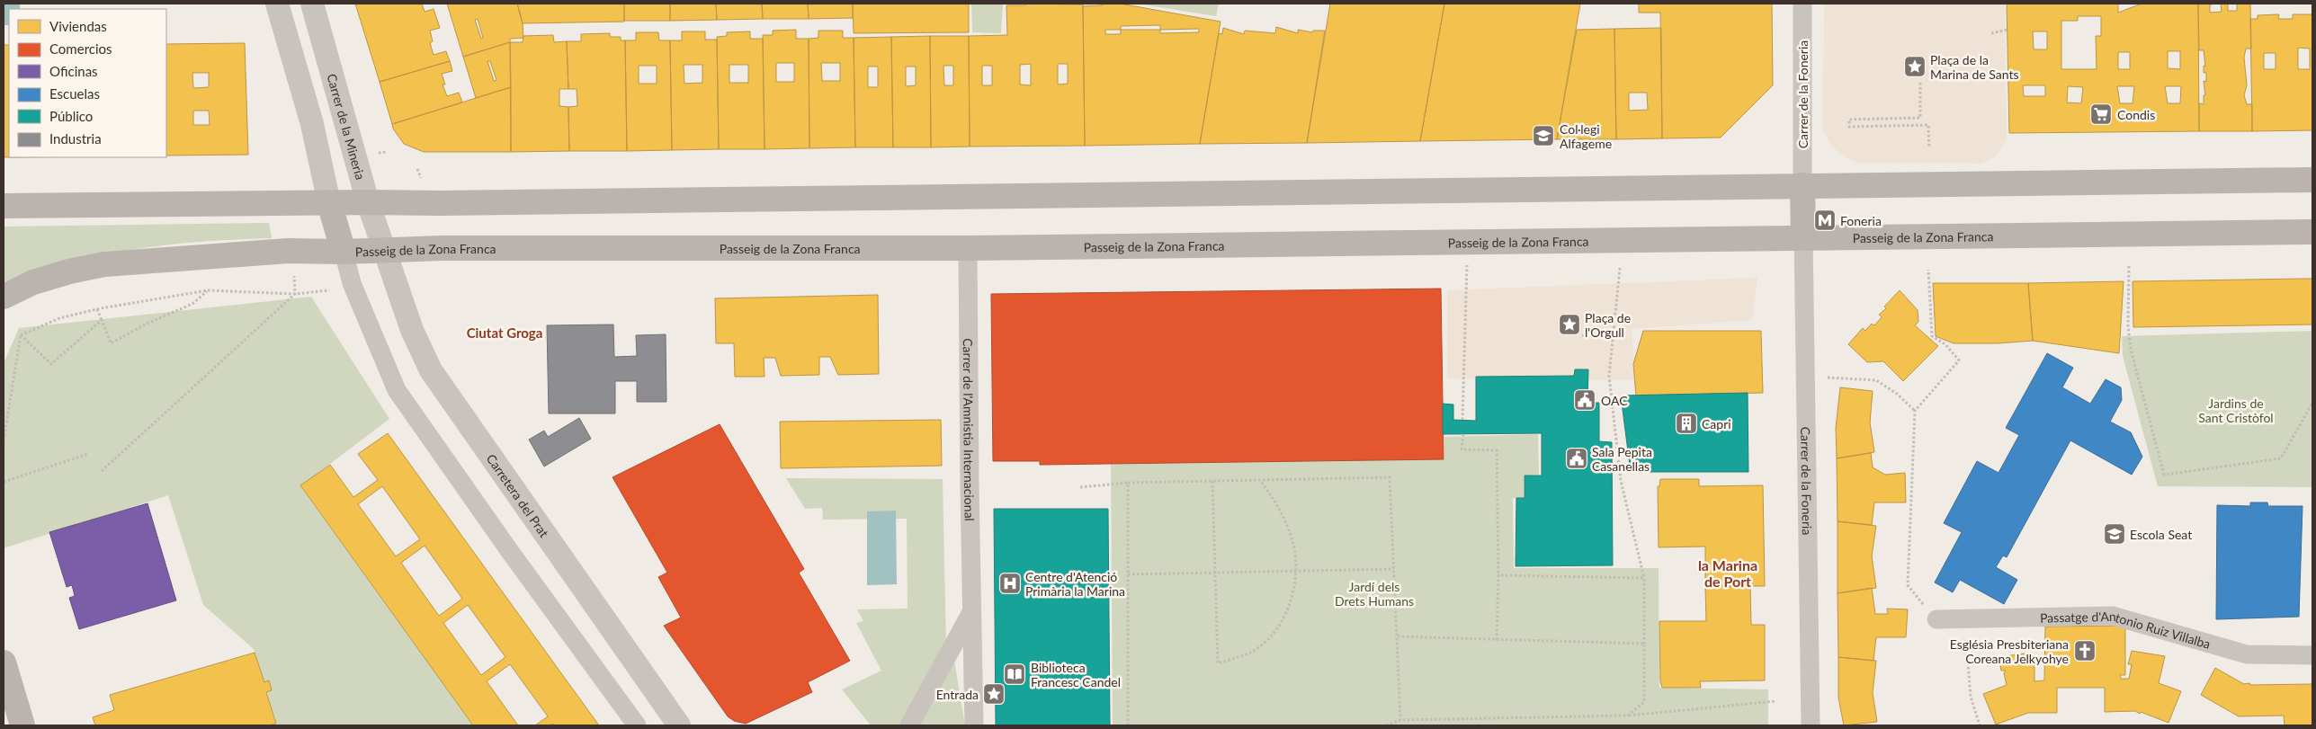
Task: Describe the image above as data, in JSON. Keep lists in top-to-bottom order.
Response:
{
  "streets": {
    "main road": ["Passeig de la Zona Franca"],
    "street": [
      "Carrer de la Foneria",
      "Carrer de la Mineria",
      "Carrer de l'Amnistia Internacional",
      "Carretera del Prat",
      "Passatge d'Antonio Ruiz Villalba"
    ]
  },
  "crossings": [
    ["Carrer de la Foneria", "Passeig de la Zona Franca"],
    ["Carrer de la Mineria", "Passeig de la Zona Franca"],
    ["Carrer de la Mineria", "Carretera del Prat"],
    ["Passeig de la Zona Franca", "Carrer de l'Amnistia Internacional"],
    ["Passeig de la Zona Franca", "Carretera del Prat"]
  ],
  "districts": ["Ciutat Groga", "la Marina de Port"],
  "parks": ["Jardins de Sant Cristòfol", "Jardí dels Drets Humans"],
  "places": {
    "place": ["Plaça de la Marina de Sants", "Plaça de l'Orgull", "Entrada"],
    "supermarket": ["Condis"],
    "school or university": ["Col·legi Alfageme", "Escola Seat"],
    "metro station": ["Foneria"],
    "public building": ["OAC", "Sala Pepita Casanellas"],
    "building": ["Capri"],
    "hospital": ["Centre d'Atenció Primària la Marina"],
    "church": ["Església Presbiteriana Coreana Jelkyohye"],
    "library": ["Biblioteca Francesc Candel"]
  },
  "legend": [
    "Viviendas",
    "Comercios",
    "Oficinas",
    "Escuelas",
    "Público",
    "Industria"
  ]
}
